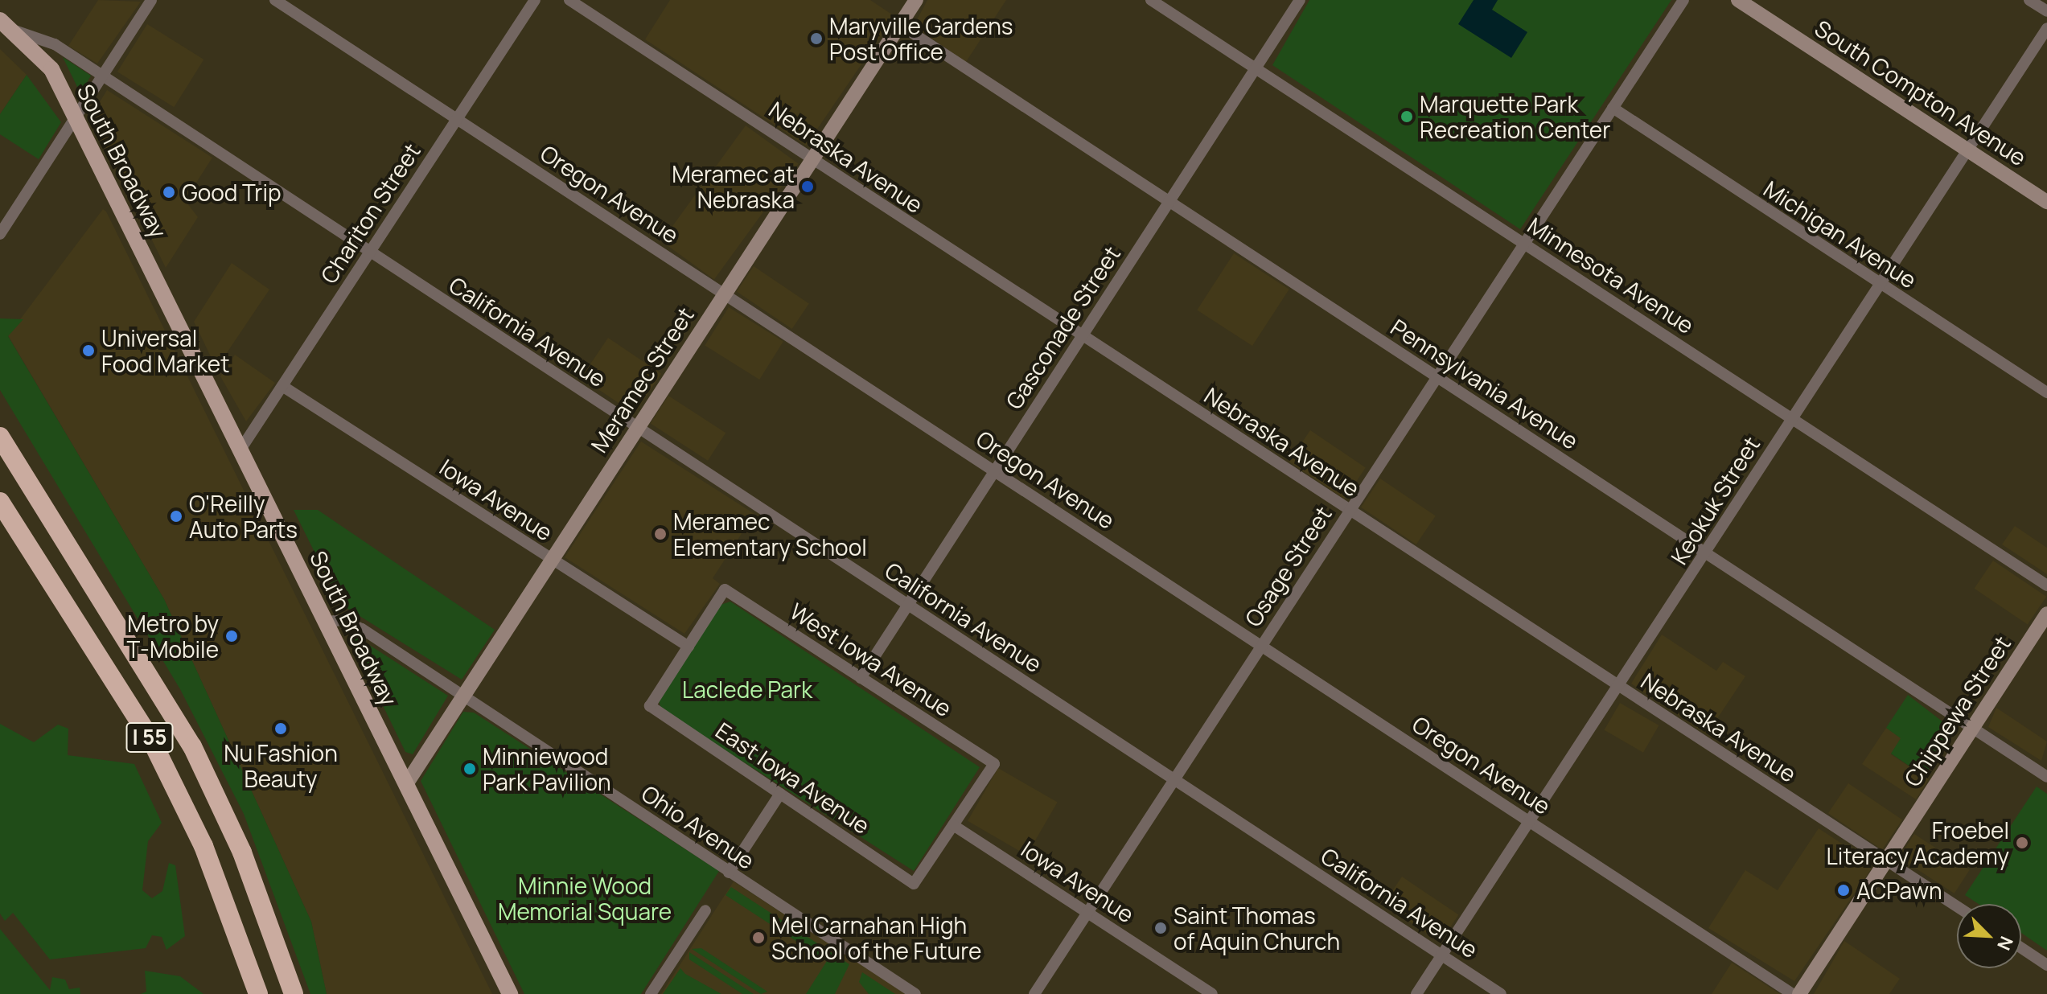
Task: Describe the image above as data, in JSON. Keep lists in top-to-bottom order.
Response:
{
  "streets": {
    "highway": ["I 55"],
    "main road": ["South Broadway"],
    "street": [
      "South Compton Avenue",
      "Nebraska Avenue",
      "Oregon Avenue",
      "Chariton Street",
      "Michigan Avenue",
      "Minnesota Avenue",
      "Gasconade Street",
      "California Avenue",
      "Meramec Street",
      "Pennsylvania Avenue",
      "Iowa Avenue",
      "Keokuk Street",
      "Osage Street",
      "West Iowa Avenue",
      "Chippewa Street",
      "East Iowa Avenue",
      "Ohio Avenue"
    ]
  },
  "crossings": [
    ["South Compton Avenue", "Keokuk Street"],
    ["Nebraska Avenue", "Gasconade Street"],
    ["Nebraska Avenue", "Meramec Street"],
    ["Nebraska Avenue", "Keokuk Street"],
    ["Nebraska Avenue", "Osage Street"],
    ["Nebraska Avenue", "Chippewa Street"],
    ["South Broadway", "Chariton Street"],
    ["South Broadway", "California Avenue"],
    ["South Broadway", "Meramec Street"],
    ["South Broadway", "Ohio Avenue"],
    ["Oregon Avenue", "Chariton Street"],
    ["Oregon Avenue", "Gasconade Street"],
    ["Oregon Avenue", "Meramec Street"],
    ["Oregon Avenue", "Keokuk Street"],
    ["Oregon Avenue", "Osage Street"],
    ["Chariton Street", "California Avenue"],
    ["Chariton Street", "Iowa Avenue"],
    ["Michigan Avenue", "Keokuk Street"],
    ["Michigan Avenue", "Osage Street"],
    ["Minnesota Avenue", "Gasconade Street"],
    ["Minnesota Avenue", "Keokuk Street"],
    ["Minnesota Avenue", "Osage Street"],
    ["Gasconade Street", "California Avenue"],
    ["Gasconade Street", "Pennsylvania Avenue"],
    ["Gasconade Street", "West Iowa Avenue"],
    ["California Avenue", "Meramec Street"],
    ["California Avenue", "Keokuk Street"],
    ["California Avenue", "Osage Street"],
    ["Meramec Street", "Pennsylvania Avenue"],
    ["Meramec Street", "Iowa Avenue"],
    ["Meramec Street", "Ohio Avenue"],
    ["Pennsylvania Avenue", "Keokuk Street"],
    ["Pennsylvania Avenue", "Osage Street"],
    ["Pennsylvania Avenue", "Chippewa Street"],
    ["Iowa Avenue", "Osage Street"],
    ["Iowa Avenue", "West Iowa Avenue"],
    ["Iowa Avenue", "East Iowa Avenue"],
    ["West Iowa Avenue", "East Iowa Avenue"]
  ],
  "parks": ["Laclede Park", "Minnie Wood Memorial Square"],
  "places": [
    "Maryville Gardens Post Office",
    "Marquette Park Recreation Center",
    "Meramec at Nebraska",
    "Good Trip",
    "Universal Food Market",
    "O'Reilly Auto Parts",
    "Meramec Elementary School",
    "Metro by T-Mobile",
    "Nu Fashion Beauty",
    "Minniewood Park Pavilion",
    "Froebel Literacy Academy",
    "ACPawn",
    "Saint Thomas of Aquin Church",
    "Mel Carnahan High School of the Future"
  ],
  "north": "bottom right"
}
